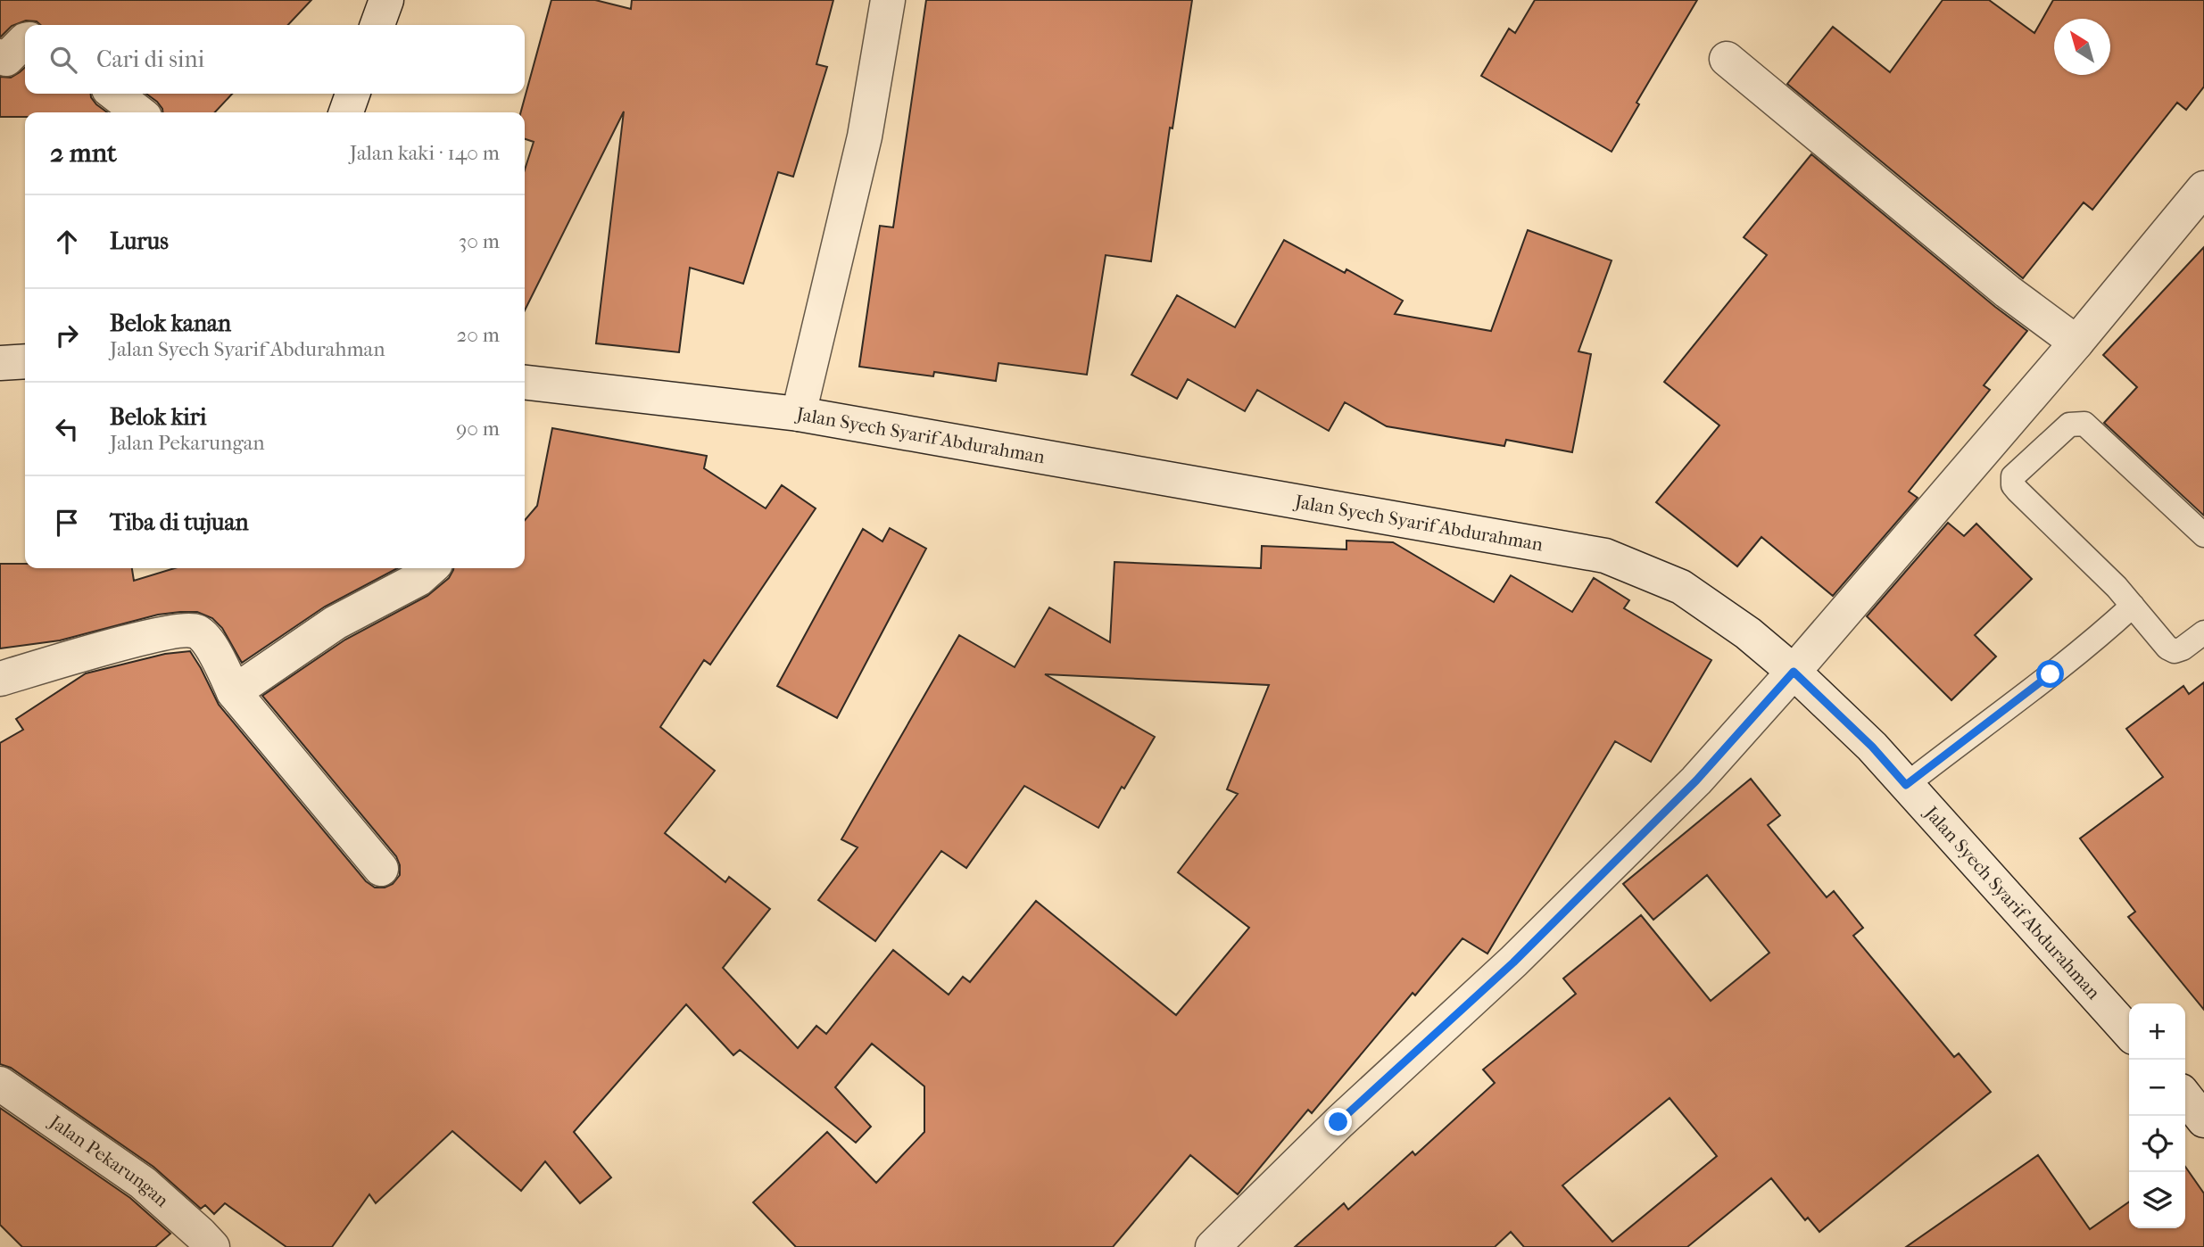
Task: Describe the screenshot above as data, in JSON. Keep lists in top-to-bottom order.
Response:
{
  "streets": {
    "street": ["Jalan Syech Syarif Abdurahman", "Jalan Pekarungan"]
  },
  "north": "top left",
  "page": {
    "search": "Cari di sini",
    "heading": ["2 mnt", "Jalan kaki · 140 m"],
    "list": [
      ["Lurus", "30 m"],
      ["Belok kanan", "Jalan Syech Syarif Abdurahman", "20 m"],
      ["Belok kiri", "Jalan Pekarungan", "90 m"],
      "Tiba di tujuan"
    ],
    "map_buttons": ["+", "−"]
  }
}
